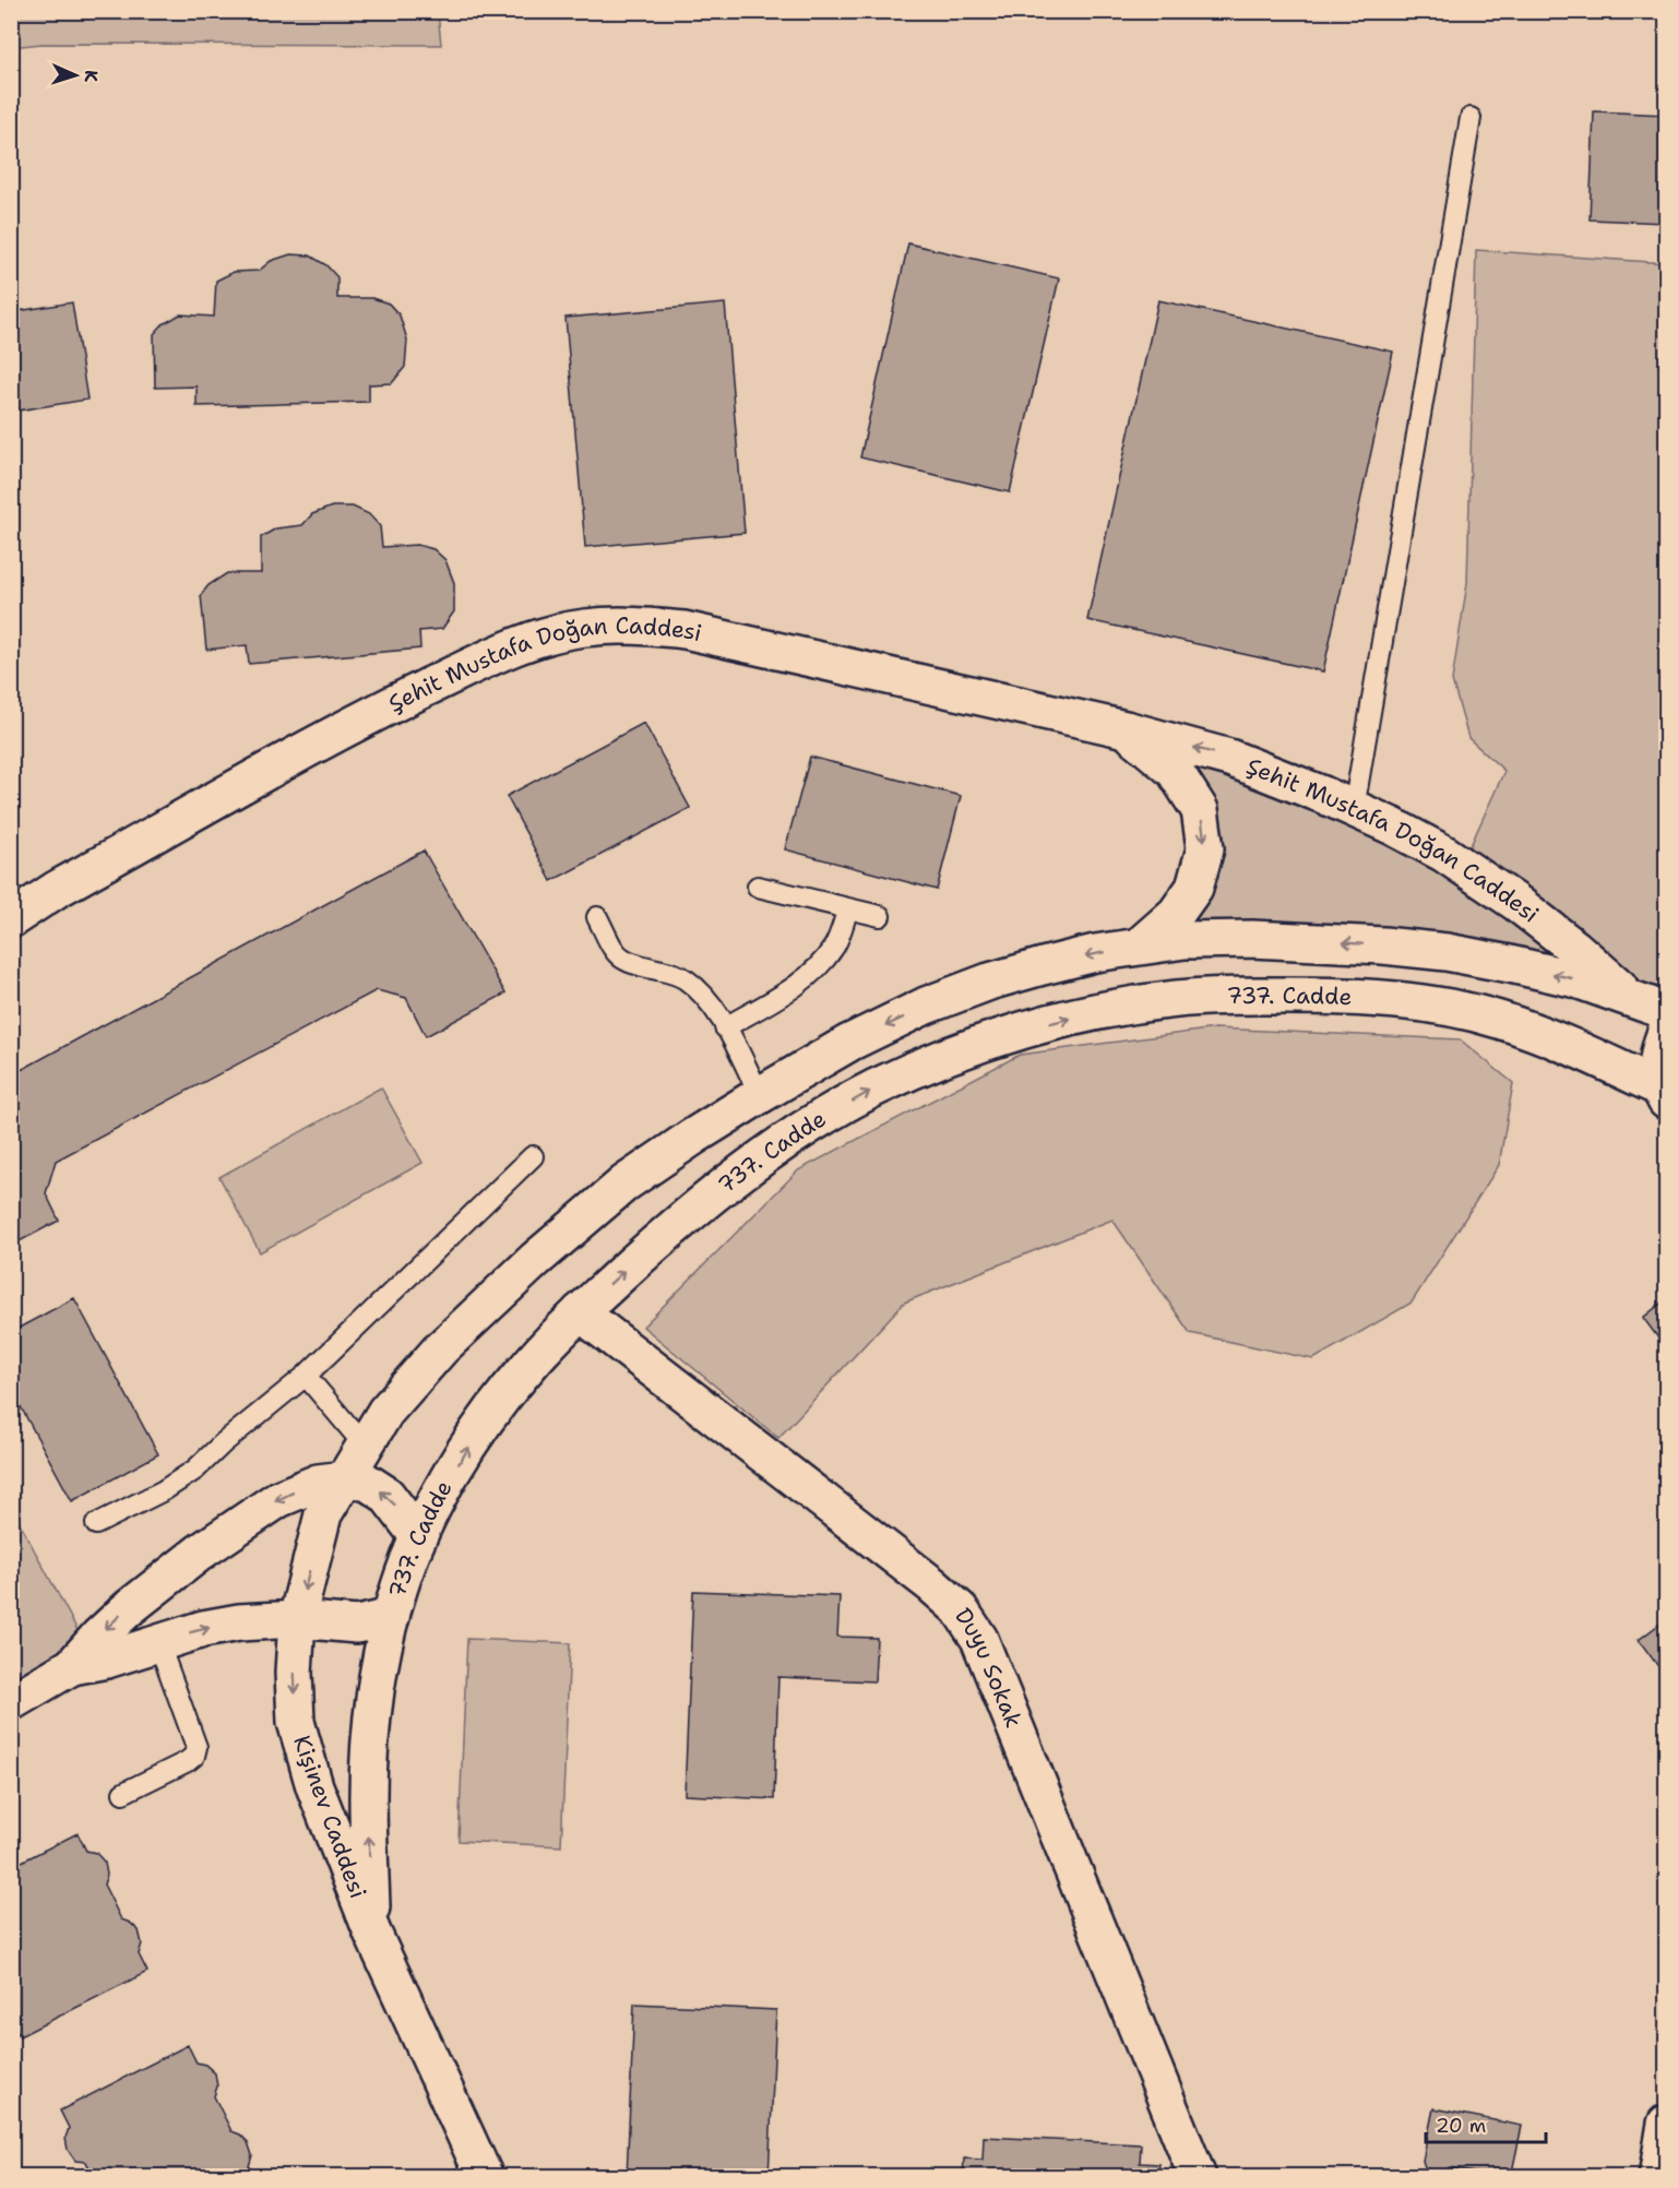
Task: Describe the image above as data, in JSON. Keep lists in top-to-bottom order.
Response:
{
  "streets": {
    "street": [
      "Şehit Mustafa Doğan Caddesi",
      "737. Cadde",
      "Duyu Sokak",
      "Kişinev Caddesi"
    ]
  },
  "crossings": [
    ["737. Cadde", "Duyu Sokak"],
    ["737. Cadde", "Kişinev Caddesi"]
  ],
  "scale_bar": "20 m",
  "north": "right"
}
